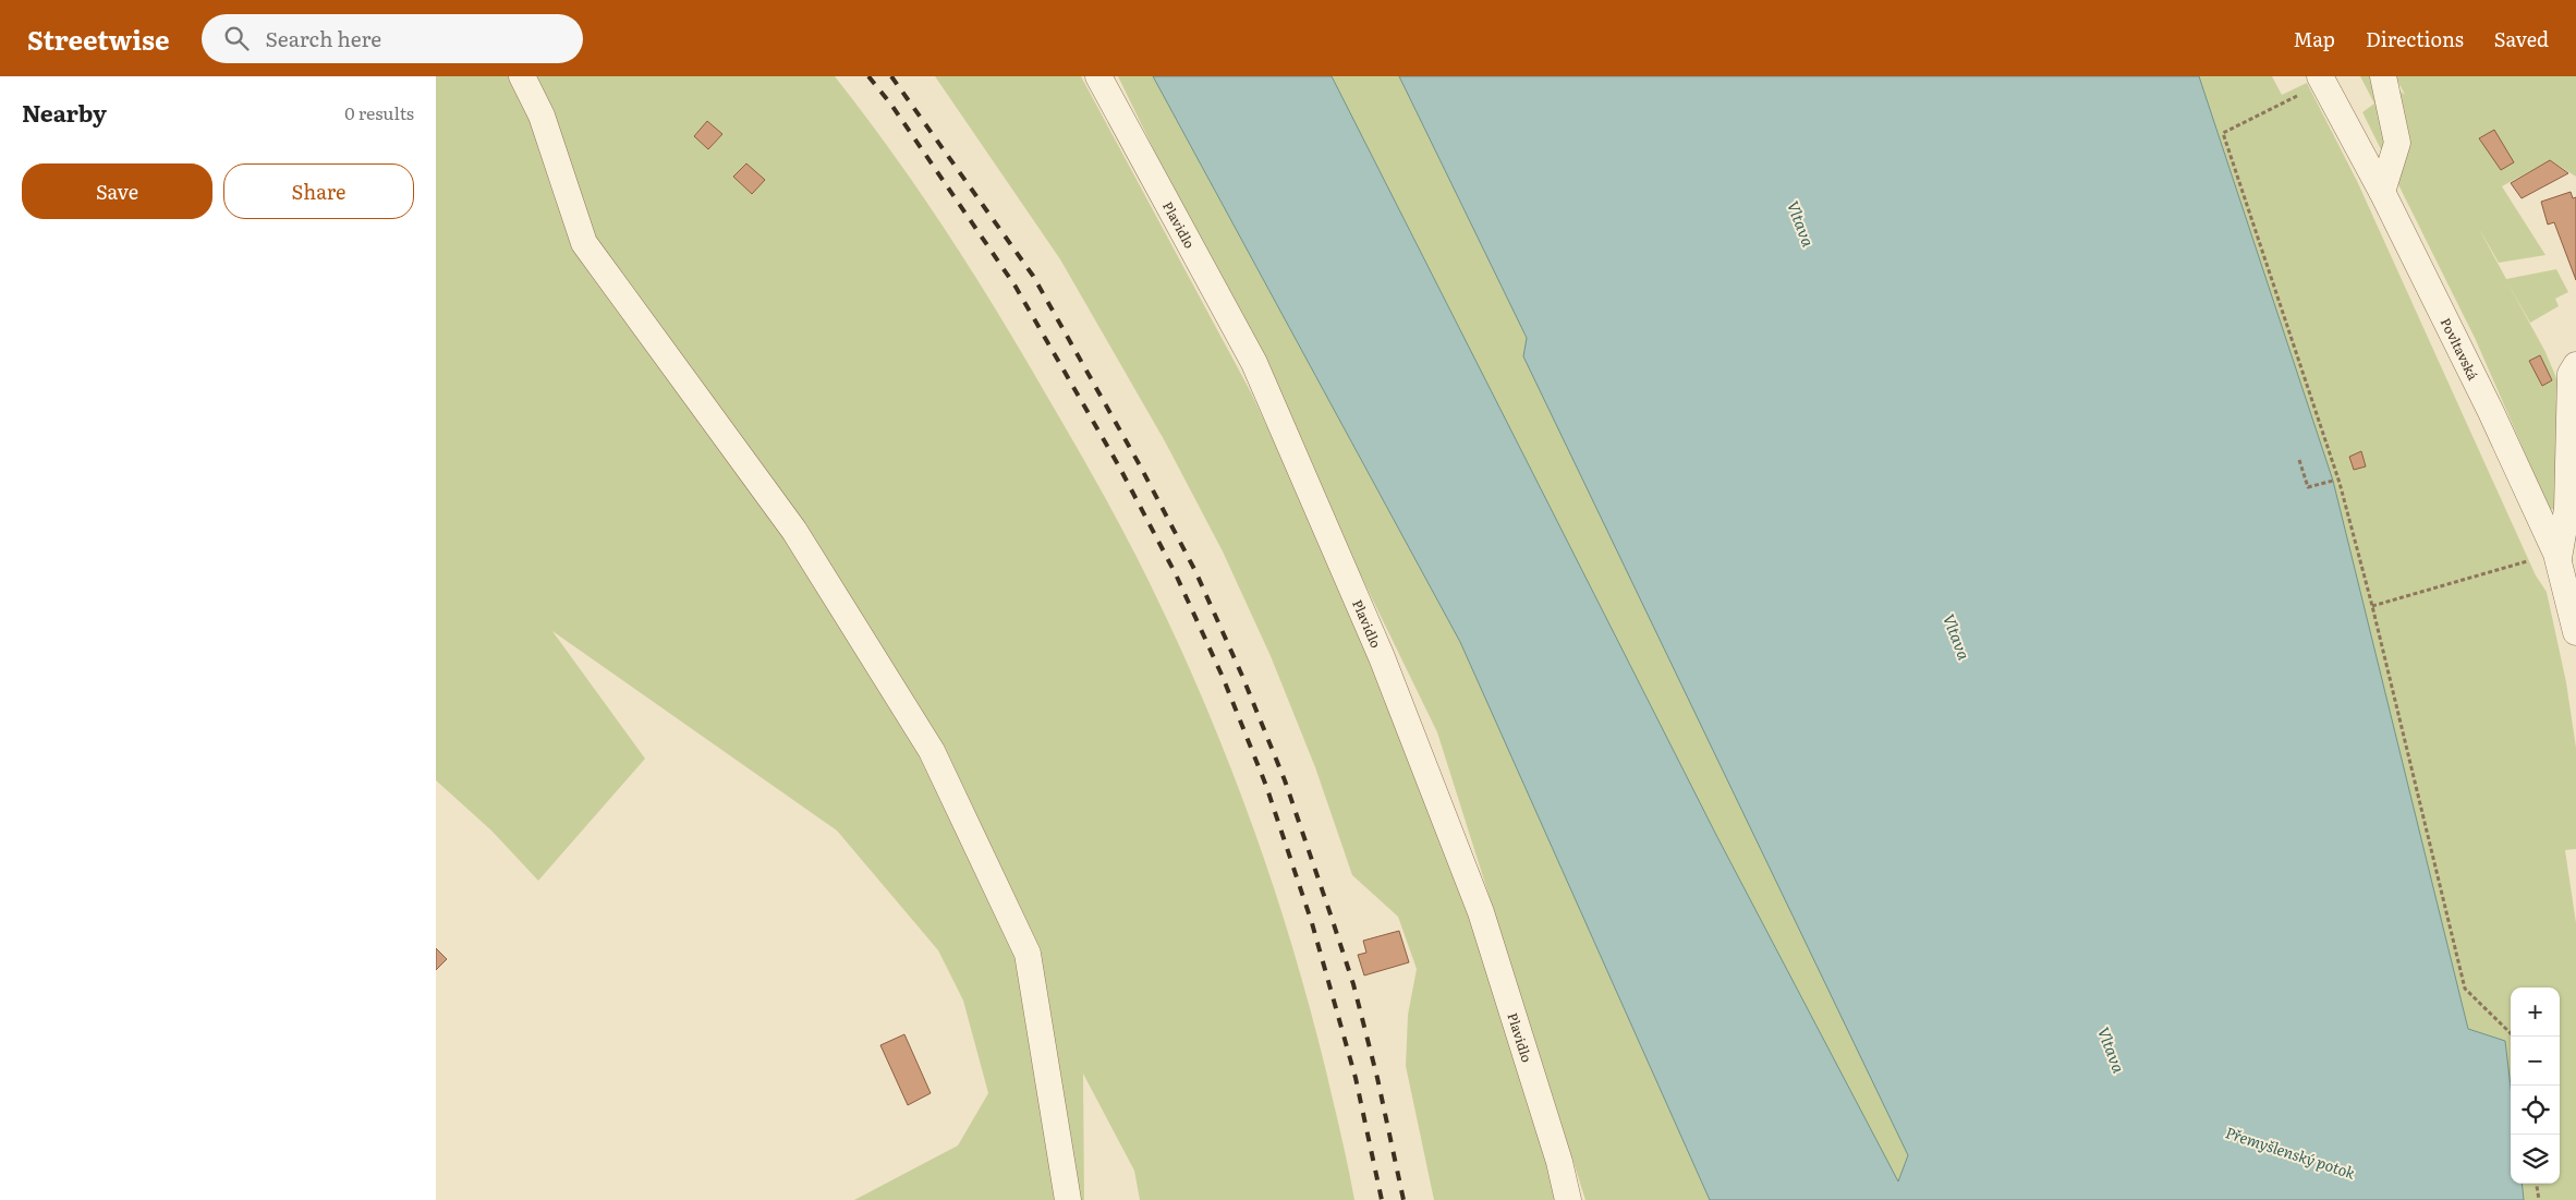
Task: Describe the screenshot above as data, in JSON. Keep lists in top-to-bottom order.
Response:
{
  "streets": {
    "street": ["Plavidlo", "Povltavská"]
  },
  "water": ["Vltava", "Přemyšlenský potok"],
  "page": {
    "header": "Streetwise",
    "search": "Search here",
    "nav": ["Map", "Directions", "Saved"],
    "heading": ["Nearby", "0 results"],
    "buttons": ["Save", "Share"],
    "map_buttons": ["+", "−"]
  }
}
